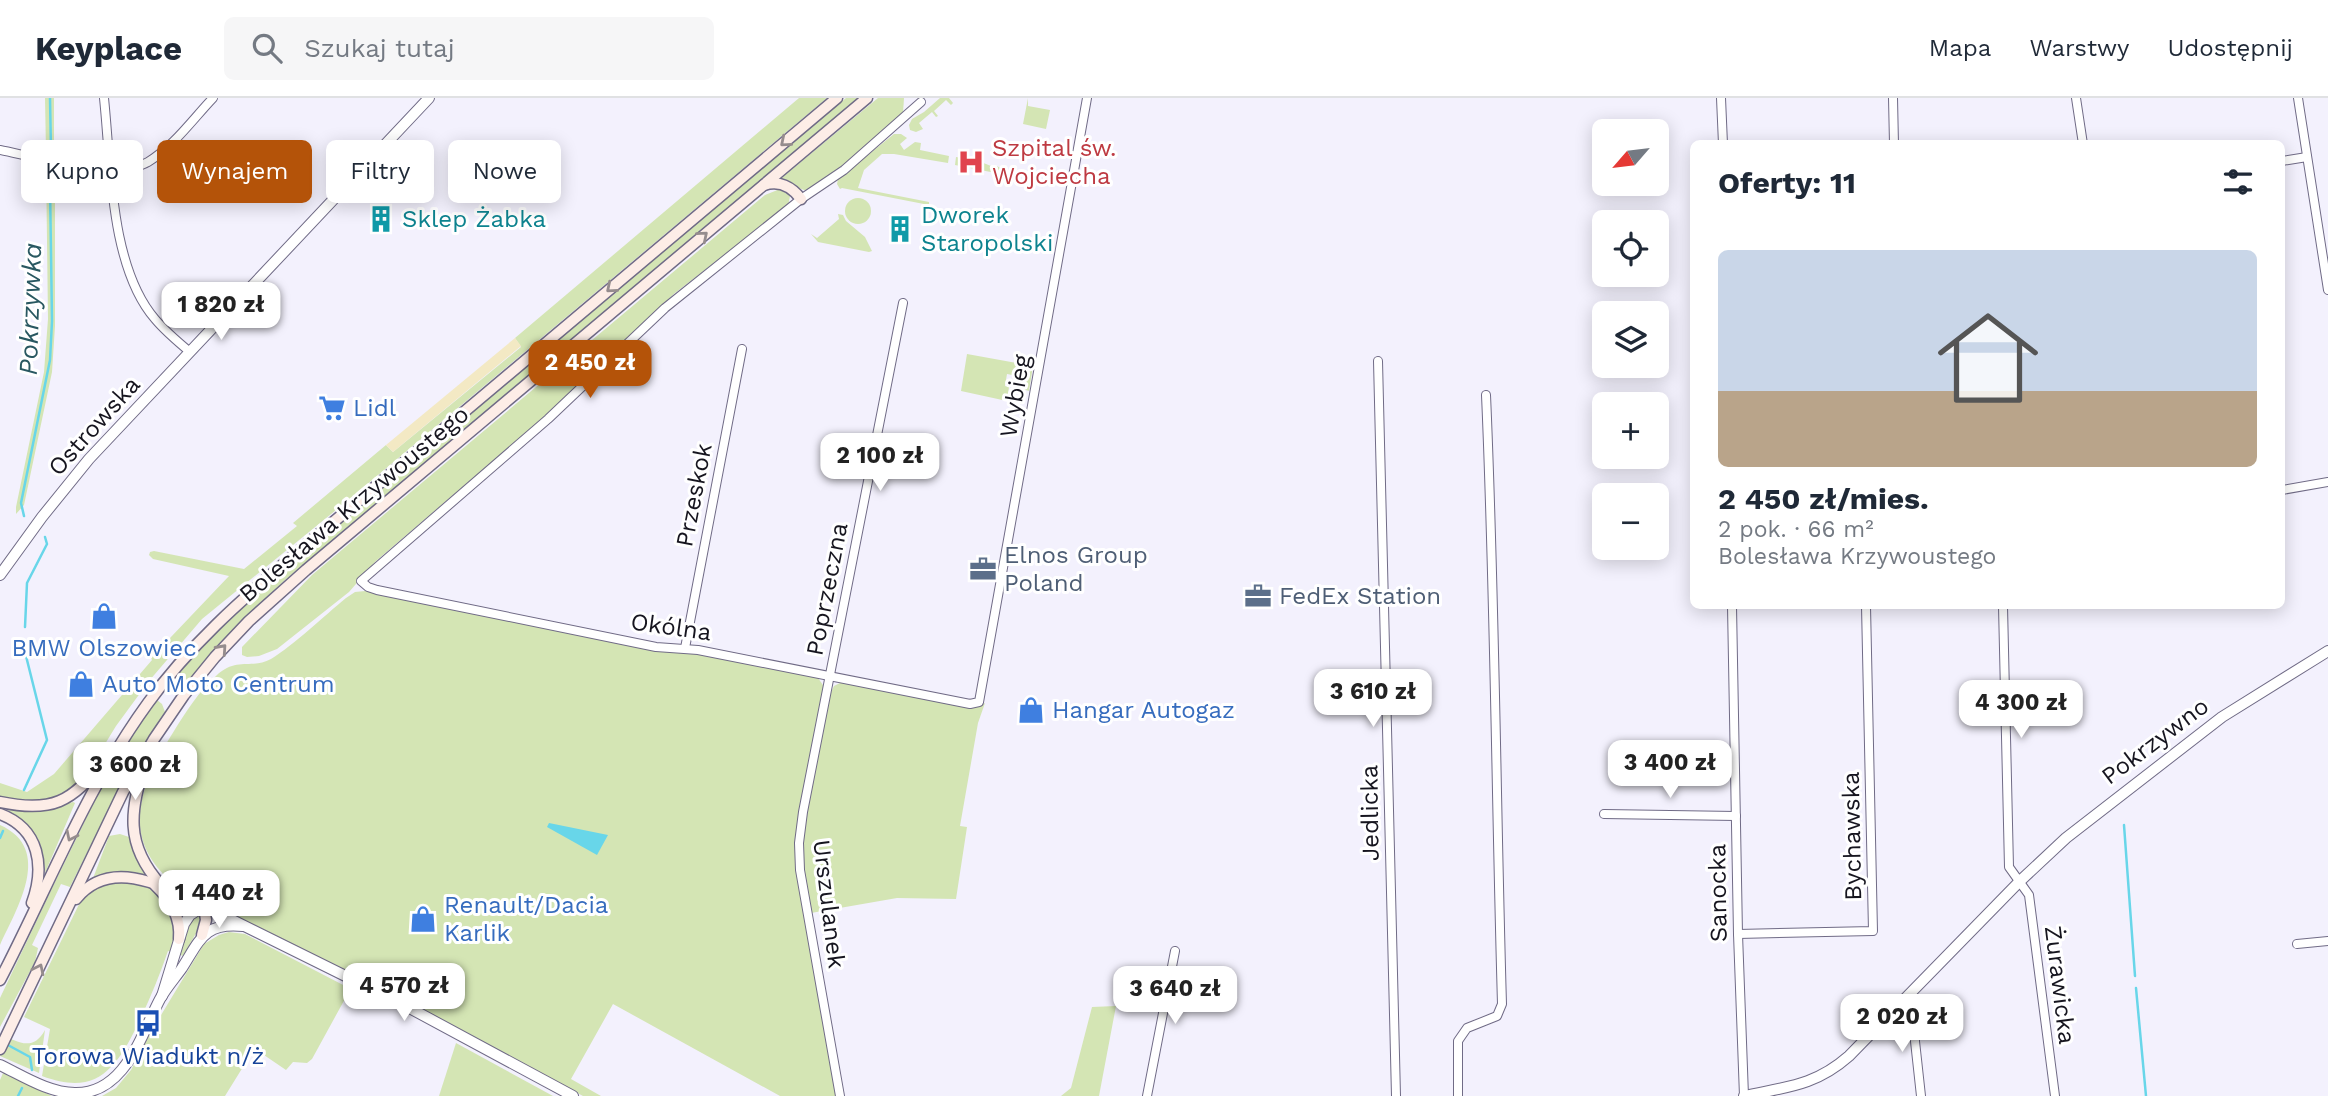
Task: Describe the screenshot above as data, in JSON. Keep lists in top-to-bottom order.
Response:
{
  "streets": {
    "main road": ["Bolesława Krzywoustego"],
    "street": [
      "Wybieg",
      "Ostrowska",
      "Przeskok",
      "Poprzeczna",
      "Okólna",
      "Pokrzywno",
      "Jedlicka",
      "Bychawska",
      "Sanocka",
      "Urszulanek",
      "Żurawicka"
    ]
  },
  "crossings": [
    ["Wybieg", "Okólna"],
    ["Przeskok", "Okólna"],
    ["Poprzeczna", "Okólna"],
    ["Poprzeczna", "Urszulanek"],
    ["Okólna", "Urszulanek"],
    ["Pokrzywno", "Sanocka"],
    ["Pokrzywno", "Żurawicka"],
    ["Bychawska", "Sanocka"]
  ],
  "water": ["Pokrzywka"],
  "places": {
    "hospital": ["Szpital św. Wojciecha"],
    "building": ["Sklep Żabka", "Dworek Staropolski"],
    "supermarket": ["Lidl"],
    "office": ["Elnos Group Poland", "FedEx Station"],
    "shop": [
      "BMW Olszowiec",
      "Auto Moto Centrum",
      "Hangar Autogaz",
      "Renault/Dacia Karlik"
    ],
    "bus stop": ["Torowa Wiadukt n/ż"]
  },
  "north": "bottom left",
  "page": {
    "header": "Keyplace",
    "search": "Szukaj tutaj",
    "nav": ["Mapa", "Warstwy", "Udostępnij"],
    "map_buttons": ["+", "−"],
    "chip": [
      "Kupno",
      "Wynajem",
      "Filtry",
      "Nowe"
    ],
    "heading": "Oferty: 11",
    "list": [
      {
        "name": "2 450 zł/mies.",
        "note": "2 pok. · 66 m² · Bolesława Krzywoustego"
      }
    ],
    "price": [
      "1 820 zł",
      "2 450 zł",
      "2 100 zł",
      "3 610 zł",
      "4 300 zł",
      "3 400 zł",
      "3 600 zł",
      "1 440 zł",
      "4 570 zł",
      "3 640 zł",
      "2 020 zł"
    ]
  }
}
